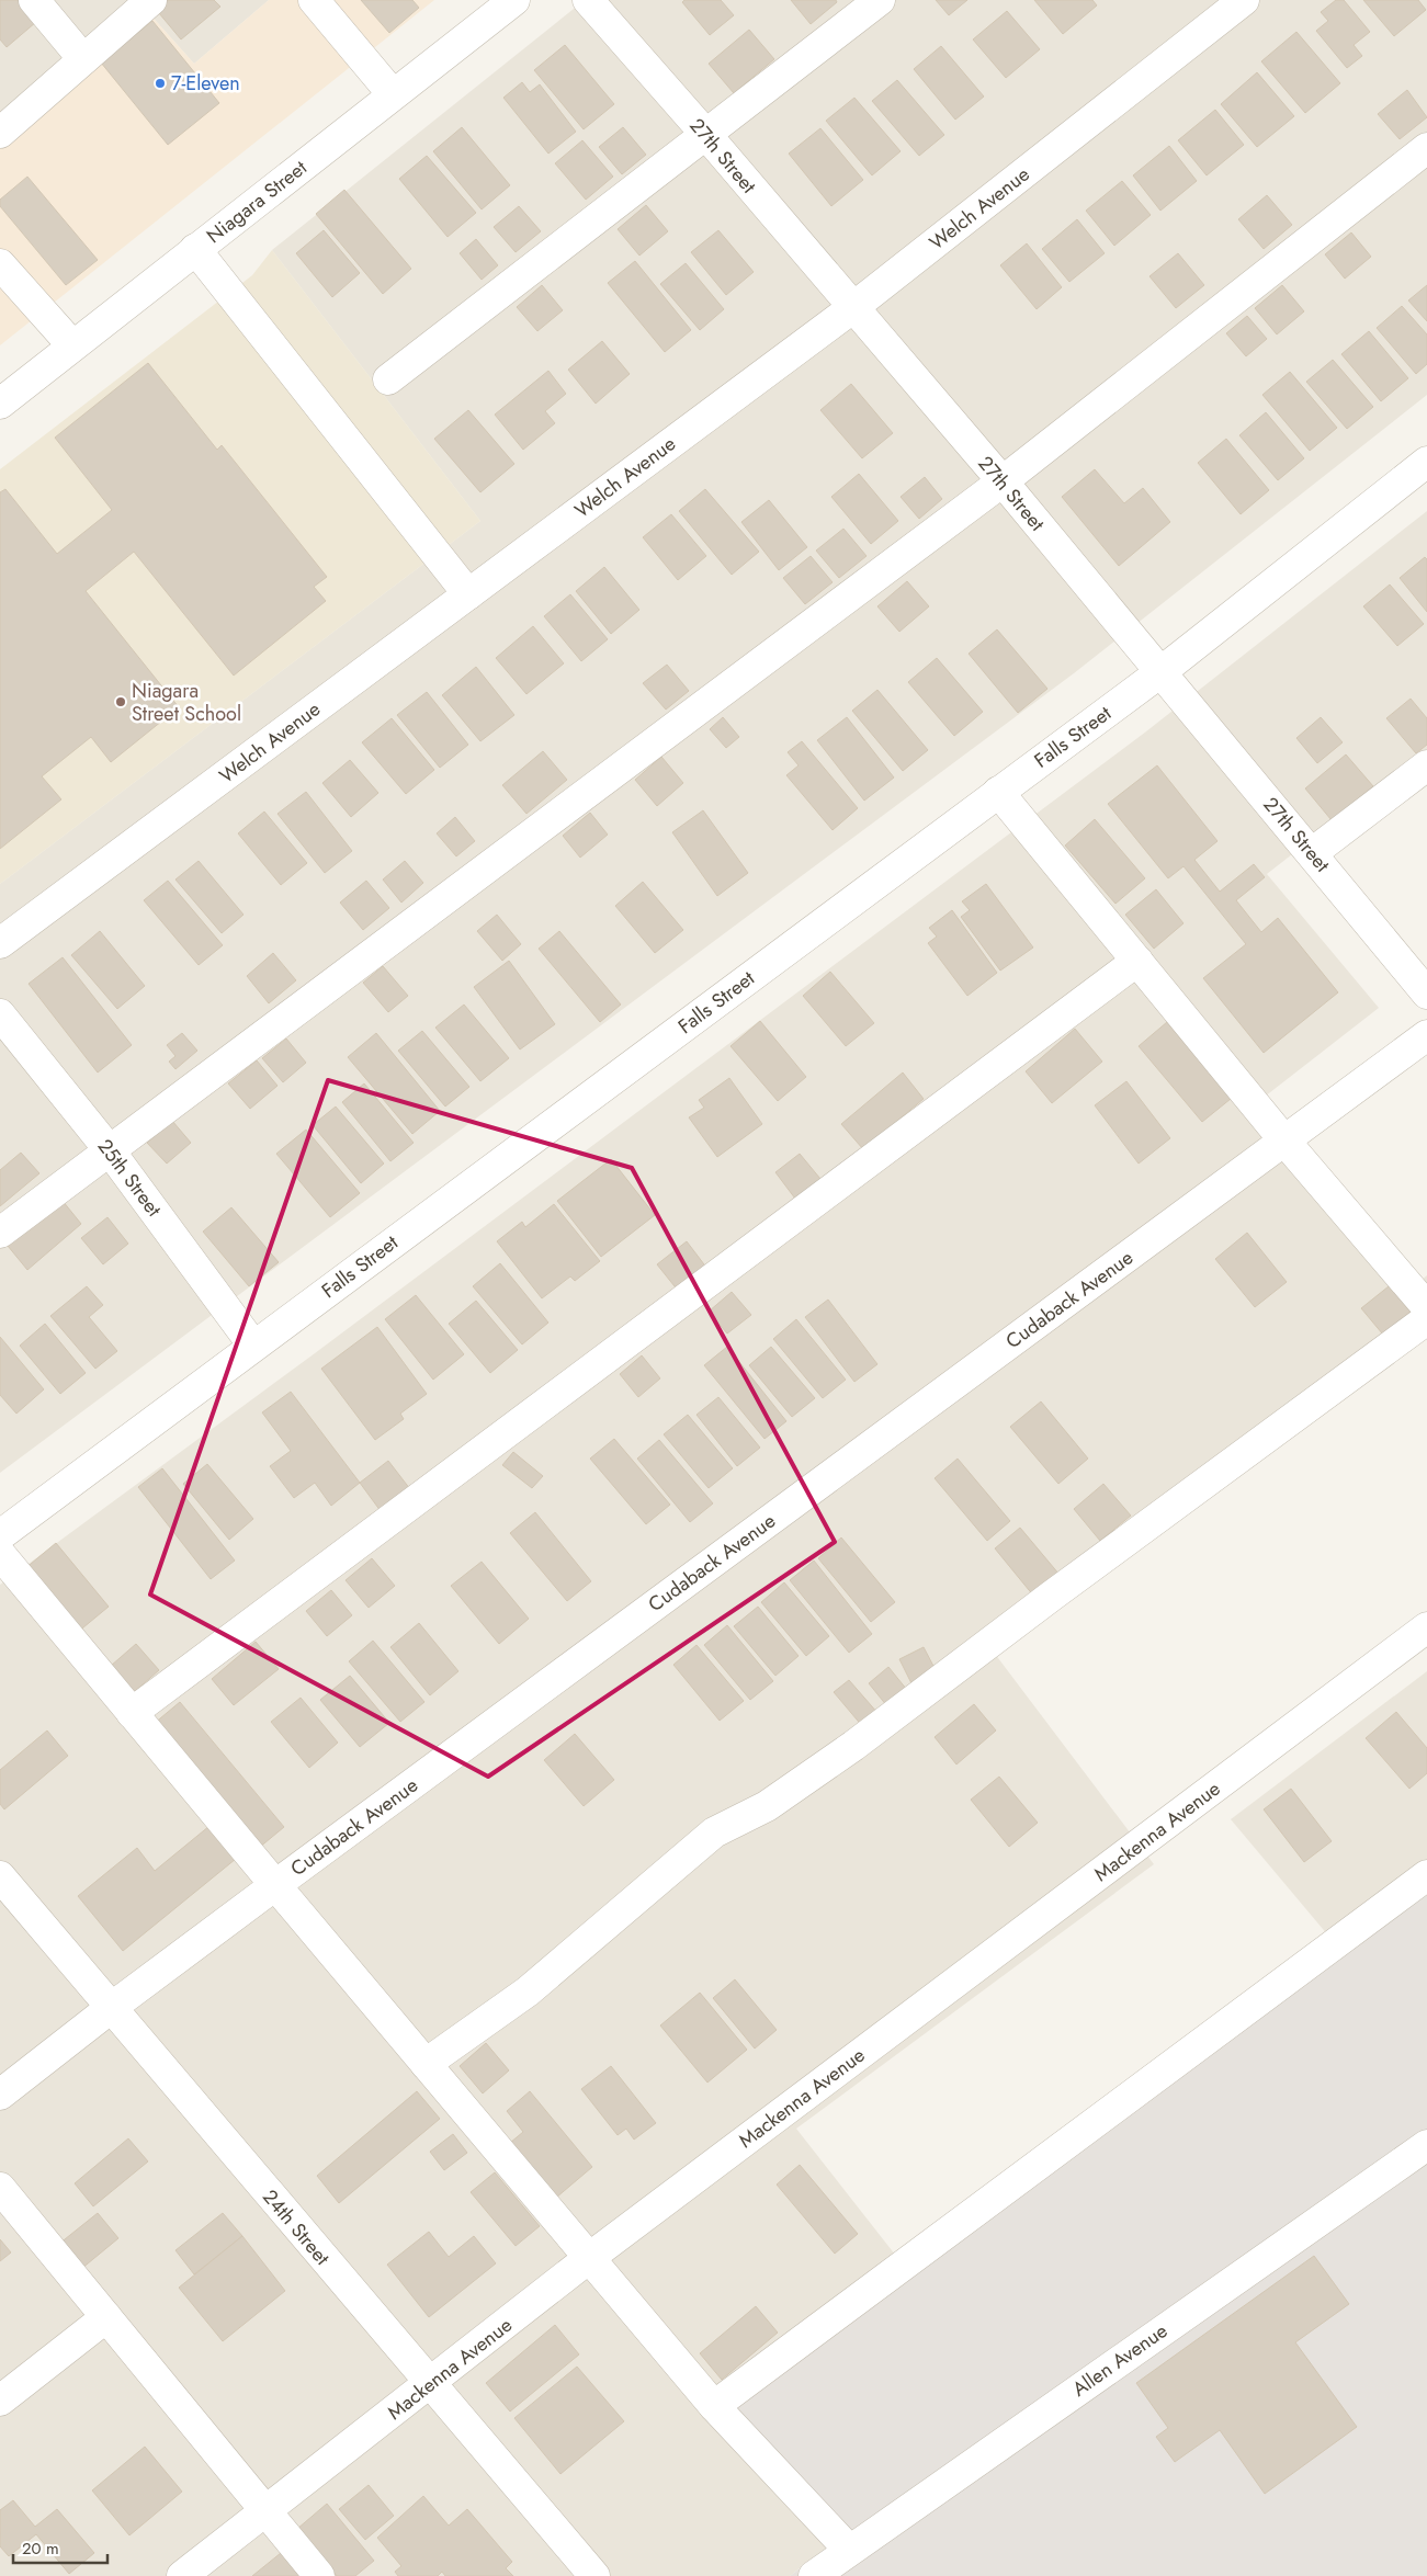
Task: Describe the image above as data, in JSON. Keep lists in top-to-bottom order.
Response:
{
  "streets": {
    "street": [
      "27th Street",
      "Niagara Street",
      "Welch Avenue",
      "Falls Street",
      "25th Street",
      "Cudaback Avenue",
      "Mackenna Avenue",
      "24th Street",
      "Allen Avenue"
    ]
  },
  "crossings": [
    ["27th Street", "Welch Avenue"],
    ["27th Street", "Falls Street"],
    ["Falls Street", "25th Street"],
    ["Cudaback Avenue", "24th Street"],
    ["Mackenna Avenue", "24th Street"]
  ],
  "places": ["7-Eleven", "Niagara Street School"],
  "scale_bar": "20 m"
}
